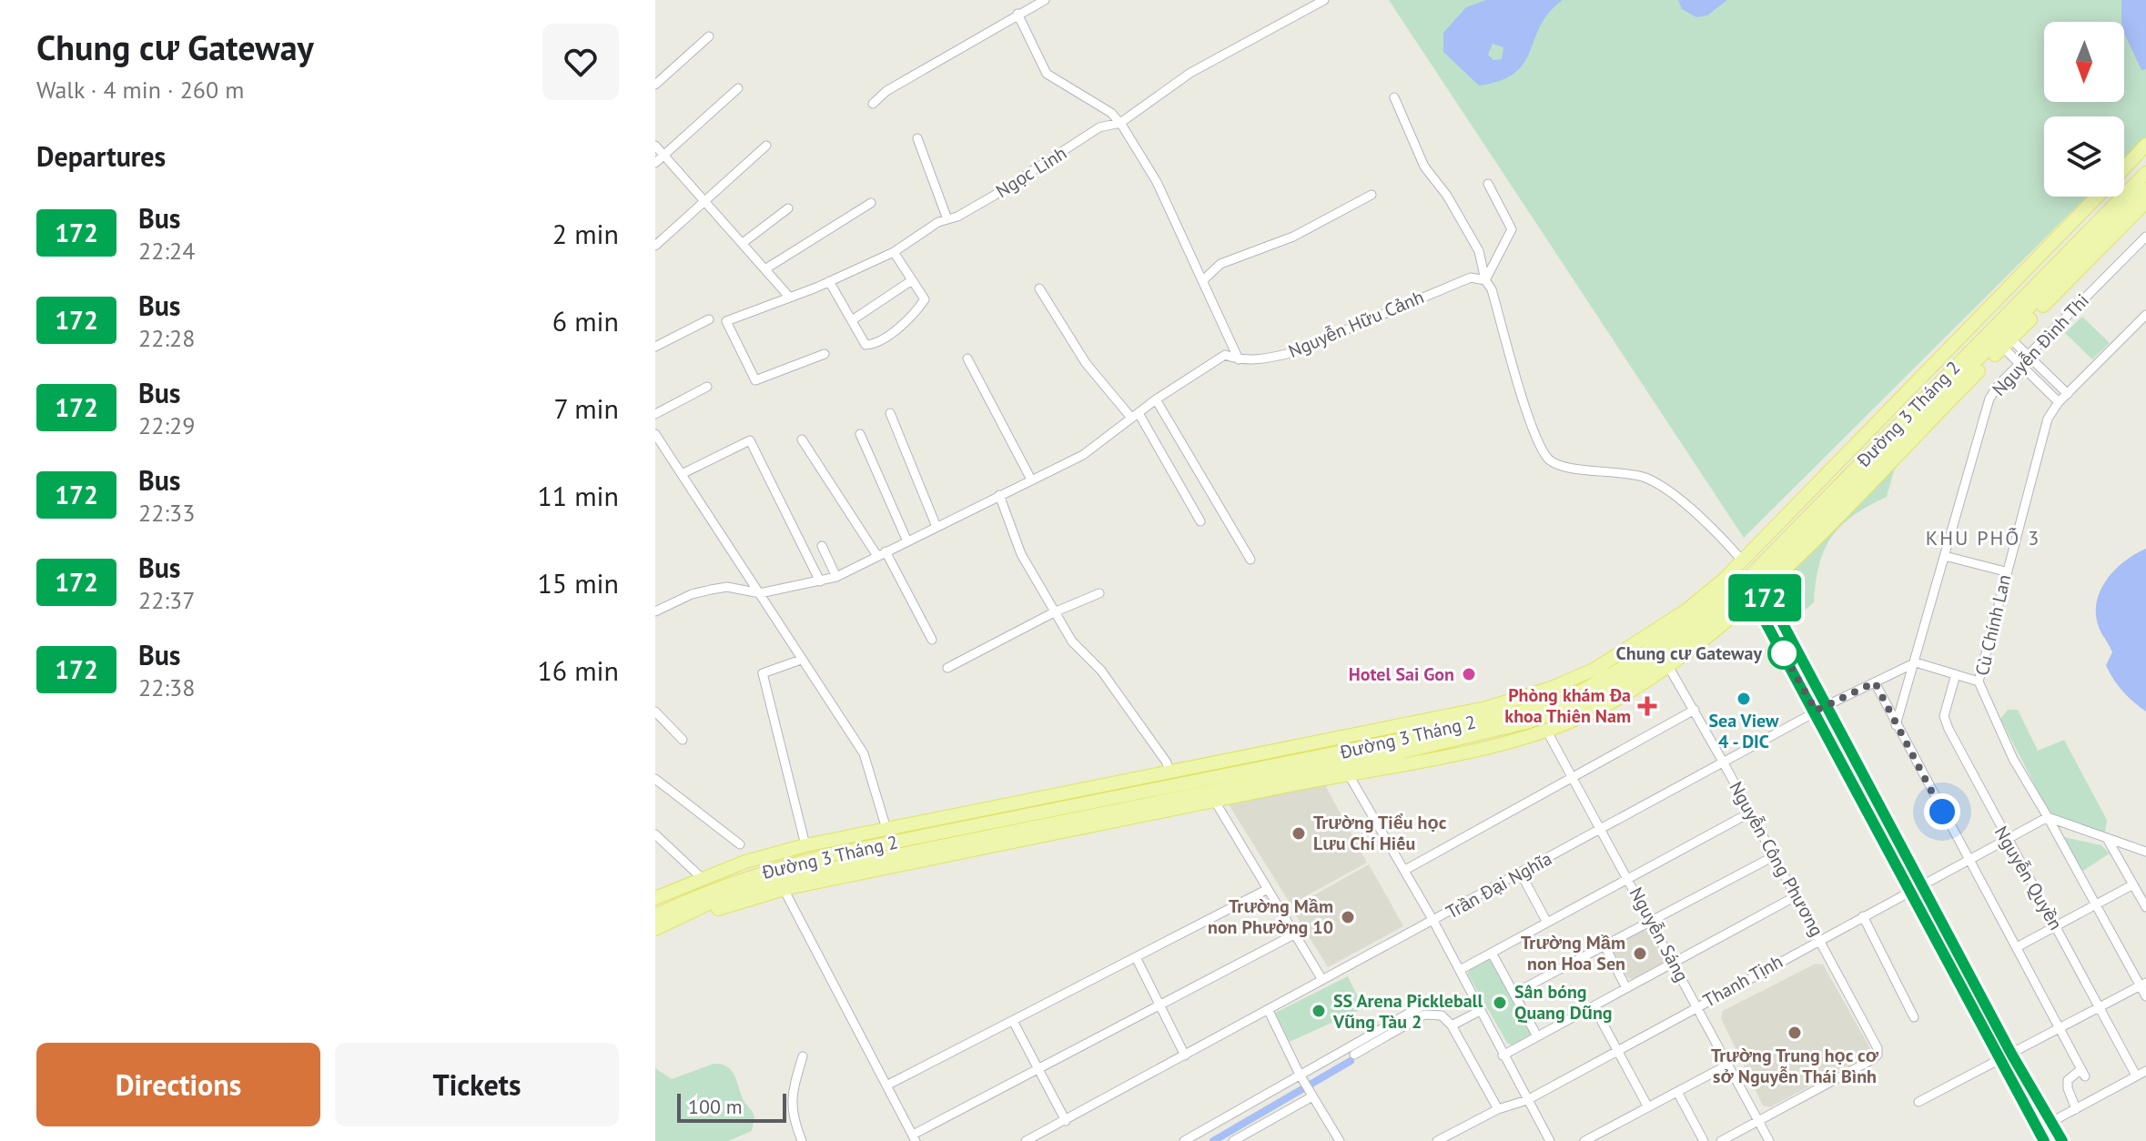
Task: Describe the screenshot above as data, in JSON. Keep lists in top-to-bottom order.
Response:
{
  "streets": {
    "main road": ["Đường 3 Tháng 2"],
    "street": [
      "Ngọc Linh",
      "Nguyễn Hữu Cảnh",
      "Nguyễn Đình Thi",
      "Cù Chính Lan",
      "Nguyễn Công Phương",
      "Nguyễn Quyền",
      "Trần Đại Nghĩa",
      "Nguyễn Sáng",
      "Thanh Tịnh"
    ]
  },
  "crossings": [
    ["Nguyễn Đình Thi", "Trần Đại Nghĩa"],
    ["Đường 3 Tháng 2", "Nguyễn Công Phương"],
    ["Đường 3 Tháng 2", "Nguyễn Sáng"],
    ["Cù Chính Lan", "Thanh Tịnh"],
    ["Nguyễn Công Phương", "Trần Đại Nghĩa"],
    ["Nguyễn Công Phương", "Nguyễn Sáng"],
    ["Nguyễn Công Phương", "Thanh Tịnh"],
    ["Nguyễn Quyền", "Thanh Tịnh"],
    ["Trần Đại Nghĩa", "Nguyễn Sáng"],
    ["Nguyễn Sáng", "Thanh Tịnh"]
  ],
  "districts": ["KHU PHỐ 3"],
  "places": {
    "other": [
      "Chung cư Gateway",
      "Hotel Sai Gon",
      "Sea View 4 - DIC",
      "Trường Tiểu học Lưu Chí Hiếu",
      "Trường Mầm non Phường 10",
      "Trường Mầm non Hoa Sen",
      "Sân bóng Quang Dũng",
      "SS Arena Pickleball Vũng Tàu 2",
      "Trường Trung học cơ sở Nguyễn Thái Bình"
    ],
    "health": ["Phòng khám Đa khoa Thiên Nam"]
  },
  "lines": ["bus line 172"],
  "scale_bar": "100 m",
  "north": "bottom",
  "page": {
    "heading": [
      ["Chung cư Gateway", "Walk · 4 min · 260 m"],
      "Departures"
    ],
    "on_map": "172",
    "list": [
      {
        "mark": "172",
        "name": "Bus",
        "note": "22:24",
        "value": "2 min"
      },
      {
        "mark": "172",
        "name": "Bus",
        "note": "22:28",
        "value": "6 min"
      },
      {
        "mark": "172",
        "name": "Bus",
        "note": "22:29",
        "value": "7 min"
      },
      {
        "mark": "172",
        "name": "Bus",
        "note": "22:33",
        "value": "11 min"
      },
      {
        "mark": "172",
        "name": "Bus",
        "note": "22:37",
        "value": "15 min"
      },
      {
        "mark": "172",
        "name": "Bus",
        "note": "22:38",
        "value": "16 min"
      }
    ],
    "buttons": ["Directions", "Tickets"],
    "scale": "100 m"
  }
}
